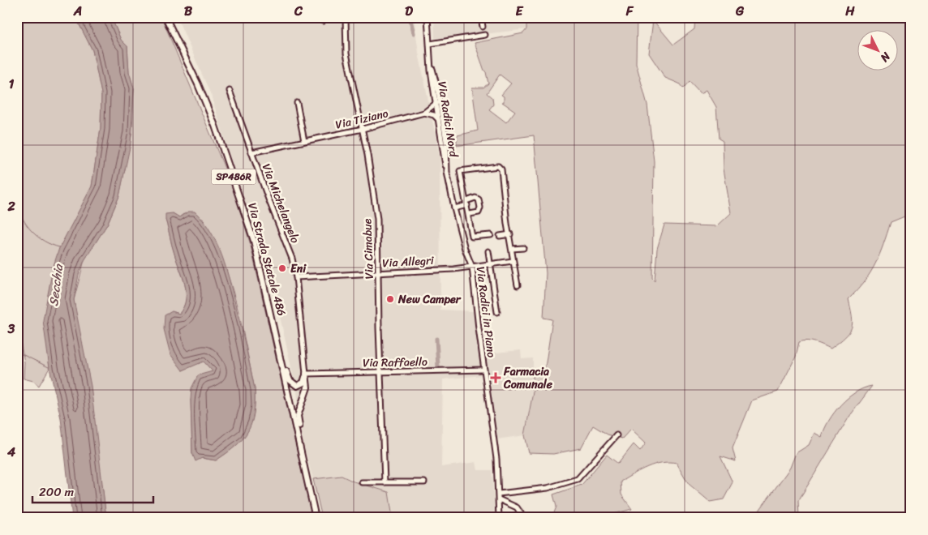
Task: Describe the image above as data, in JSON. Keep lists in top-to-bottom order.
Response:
{
  "streets": {
    "main road": ["SP486R", "Via Strada Statale 486"],
    "street": [
      "Via Tiziano",
      "Via Radici Nord",
      "Via Michelangelo",
      "Via Cimabue",
      "Via Allegri",
      "Via Radici in Piano",
      "Via Raffaello"
    ]
  },
  "crossings": [
    ["Via Tiziano", "Via Michelangelo"],
    ["Via Tiziano", "Via Cimabue"],
    ["Via Radici Nord", "Via Radici in Piano"],
    ["Via Michelangelo", "Via Allegri"],
    ["Via Michelangelo", "Via Raffaello"],
    ["Via Cimabue", "Via Allegri"],
    ["Via Cimabue", "Via Raffaello"],
    ["Via Allegri", "Via Radici in Piano"],
    ["Via Radici in Piano", "Via Raffaello"]
  ],
  "water": ["Secchia"],
  "places": {
    "other": ["Eni", "New Camper"],
    "health": ["Farmacia Comunale"]
  },
  "scale_bar": "200 m",
  "north": "bottom right",
  "grid": {
    "columns": [
      "A",
      "B",
      "C",
      "D",
      "E",
      "F",
      "G",
      "H"
    ],
    "rows": [
      "1",
      "2",
      "3",
      "4"
    ]
  }
}
